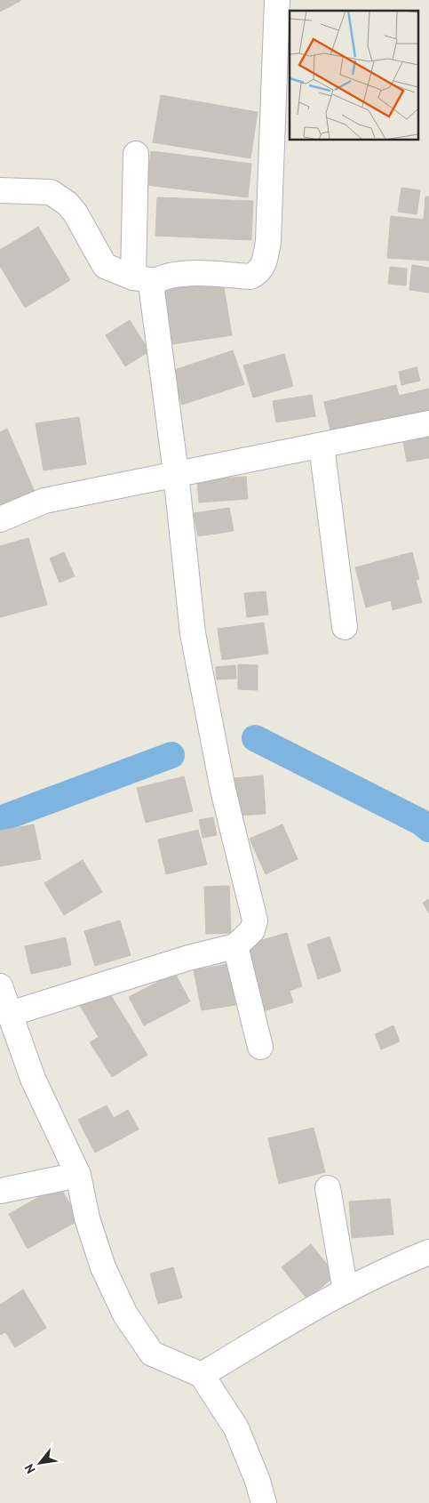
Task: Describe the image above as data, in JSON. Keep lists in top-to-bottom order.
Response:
{
  "north": "bottom left"
}
